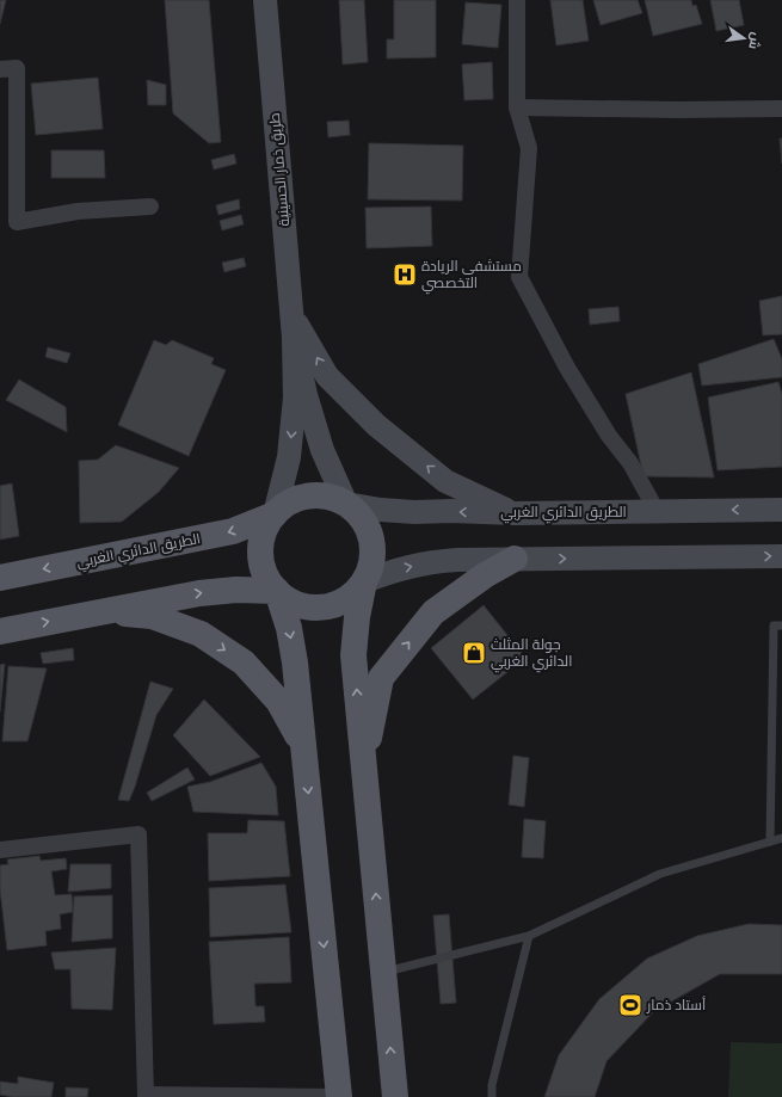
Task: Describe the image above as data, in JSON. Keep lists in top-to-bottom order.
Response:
{
  "streets": {
    "main road": ["طريق ذمار الحسينية", "الطريق الدائري الغربي"]
  },
  "places": {
    "hospital": ["مستشفى الريادة التخصصي"],
    "shop": ["جولة المثلث الدائري الغربي"],
    "sports": ["أستاد ذمار"]
  },
  "north": "right"
}
